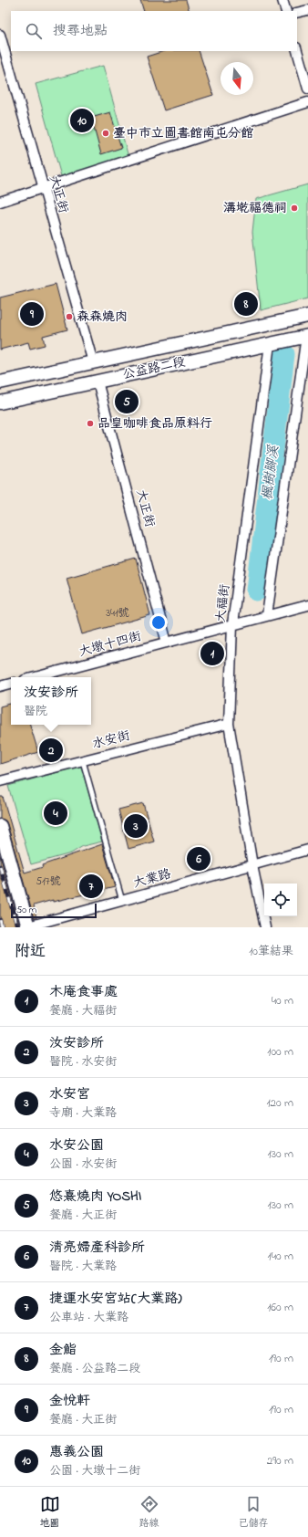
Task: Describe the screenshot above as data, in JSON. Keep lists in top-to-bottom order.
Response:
{
  "streets": {
    "main road": ["公益路二段"],
    "street": [
      "大正街",
      "大福街",
      "大墩十四街",
      "水安街",
      "大業路"
    ]
  },
  "crossings": [
    ["大正街", "公益路二段"],
    ["大正街", "大墩十四街"],
    ["公益路二段", "大福街"],
    ["大福街", "大墩十四街"],
    ["大福街", "水安街"],
    ["大福街", "大業路"]
  ],
  "water": ["楓樹腳溪"],
  "places": [
    "臺中市立圖書館南屯分館",
    "溝墘福德祠",
    "森森燒肉",
    "品皇咖啡食品原料行"
  ],
  "house_numbers": ["341號", "517號"],
  "scale_bar": "50 m",
  "north": "bottom",
  "page": {
    "search": "搜尋地點",
    "pins": [
      "10",
      "8",
      "9",
      "5",
      "1",
      "2",
      "4",
      "3",
      "6",
      "7"
    ],
    "popup": ["汝安診所", "醫院"],
    "scale": "50 m",
    "heading": ["附近", "10筆結果"],
    "list": [
      {
        "mark": "1",
        "name": "木庵食事處",
        "note": "餐廳 · 大福街",
        "value": "40 m"
      },
      {
        "mark": "2",
        "name": "汝安診所",
        "note": "醫院 · 水安街",
        "value": "100 m"
      },
      {
        "mark": "3",
        "name": "水安宮",
        "note": "寺廟 · 大業路",
        "value": "120 m"
      },
      {
        "mark": "4",
        "name": "水安公園",
        "note": "公園 · 水安街",
        "value": "130 m"
      },
      {
        "mark": "5",
        "name": "悠熹燒肉 YOSHI",
        "note": "餐廳 · 大正街",
        "value": "130 m"
      },
      {
        "mark": "6",
        "name": "清亮婦產科診所",
        "note": "醫院 · 大業路",
        "value": "140 m"
      },
      {
        "mark": "7",
        "name": "捷運水安宮站(大業路)",
        "note": "公車站 · 大業路",
        "value": "160 m"
      },
      {
        "mark": "8",
        "name": "金鮨",
        "note": "餐廳 · 公益路二段",
        "value": "190 m"
      },
      {
        "mark": "9",
        "name": "金悅軒",
        "note": "餐廳 · 大正街",
        "value": "190 m"
      },
      {
        "mark": "10",
        "name": "惠義公園",
        "note": "公園 · 大墩十二街",
        "value": "290 m"
      }
    ],
    "nav": ["地圖", "路線", "已儲存"]
  }
}
